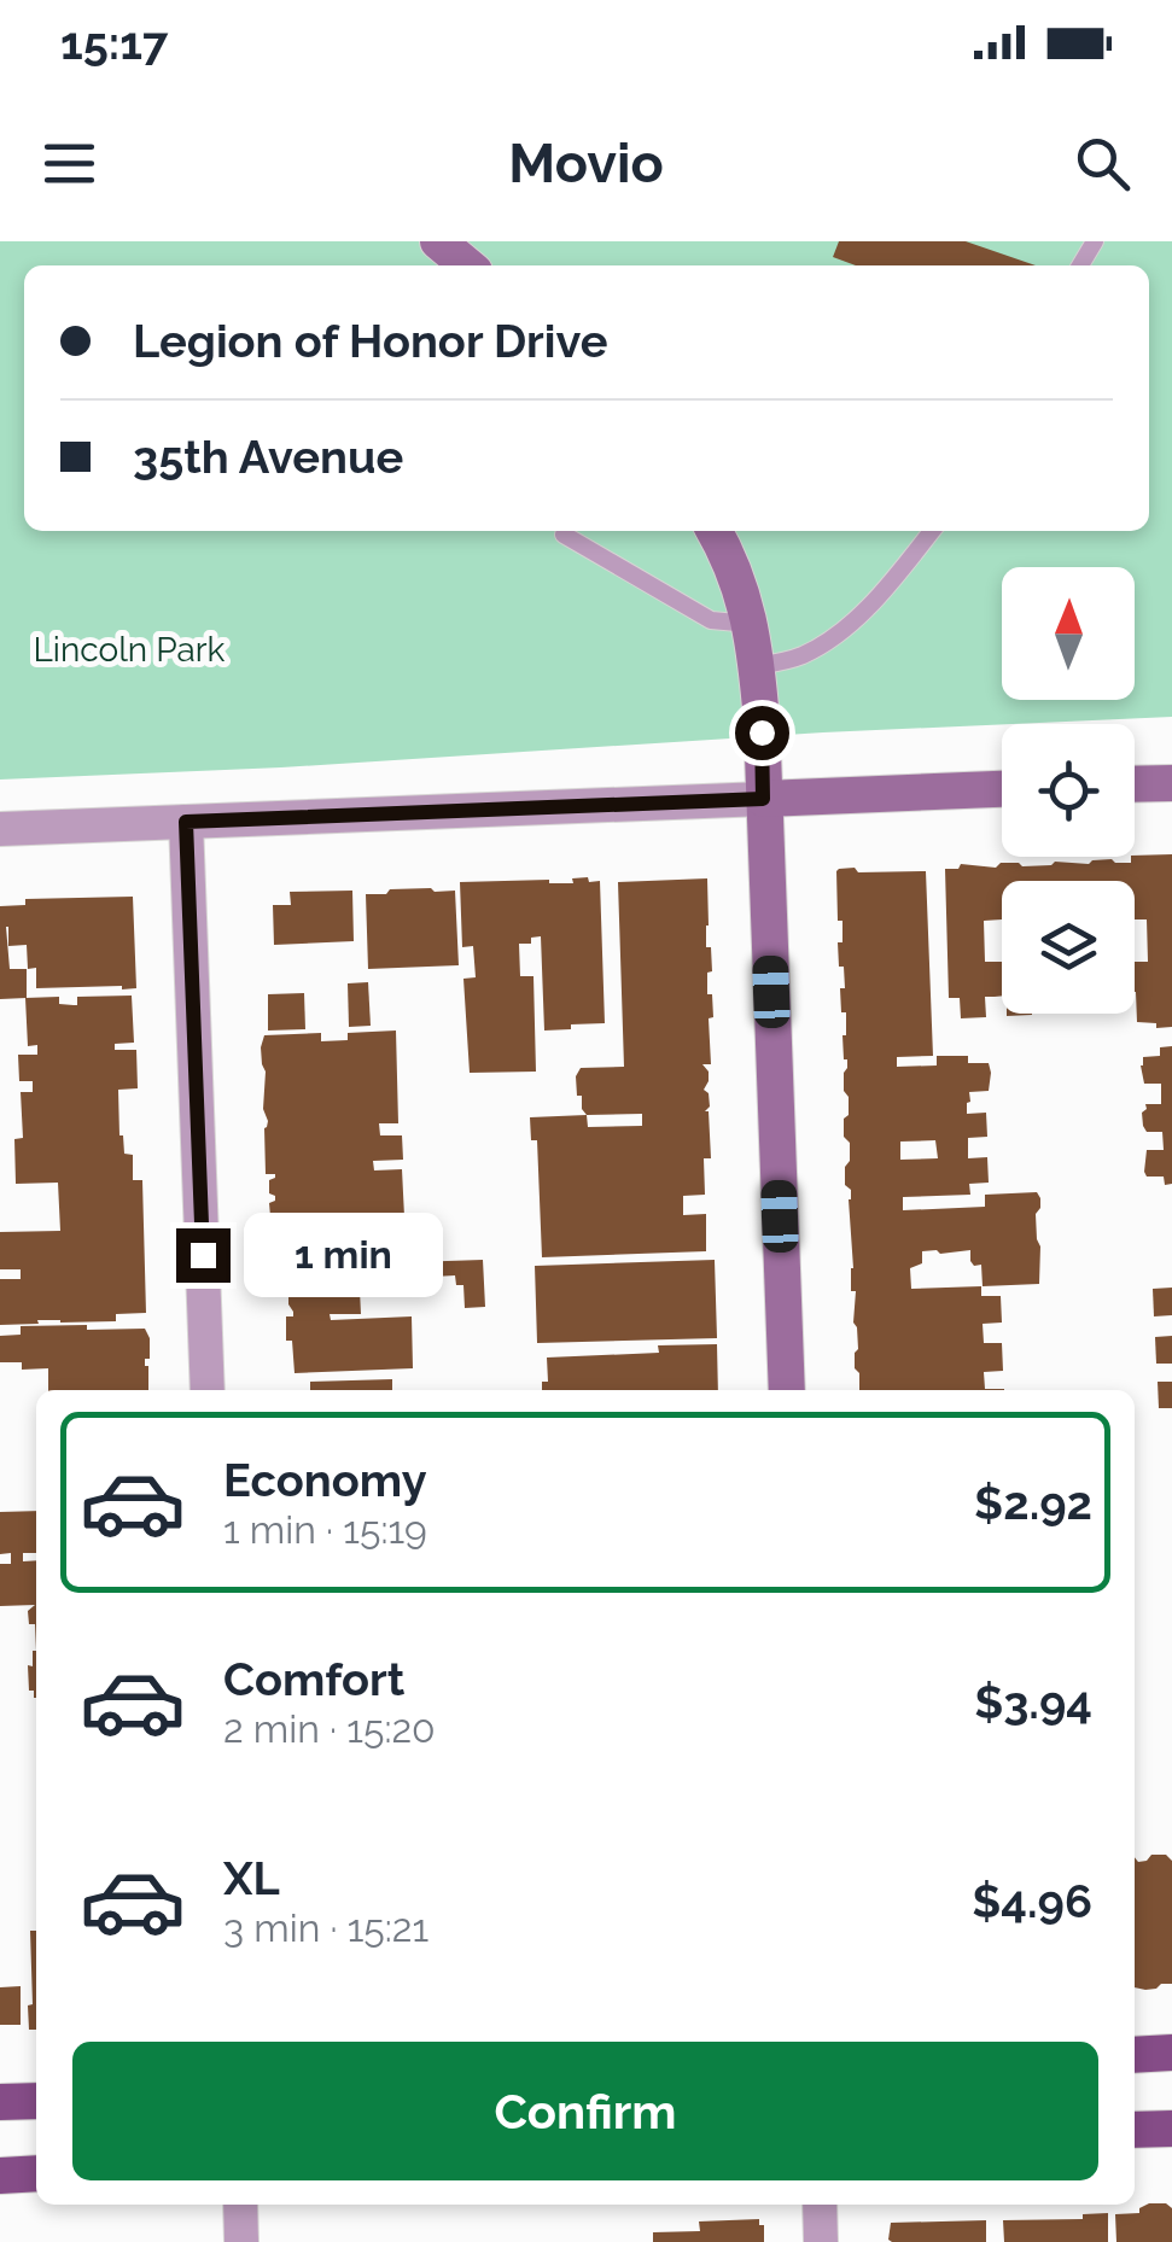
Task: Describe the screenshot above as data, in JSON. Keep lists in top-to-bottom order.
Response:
{
  "parks": ["Lincoln Park"],
  "north": "top",
  "page": {
    "status": "15:17",
    "header": "Movio",
    "banner": ["Legion of Honor Drive", "35th Avenue"],
    "bubble": "1 min",
    "list": [
      {
        "name": "Economy",
        "note": "1 min · 15:19",
        "value": "$2.92"
      },
      {
        "name": "Comfort",
        "note": "2 min · 15:20",
        "value": "$3.94"
      },
      {
        "name": "XL",
        "note": "3 min · 15:21",
        "value": "$4.96"
      }
    ],
    "buttons": "Confirm"
  }
}
